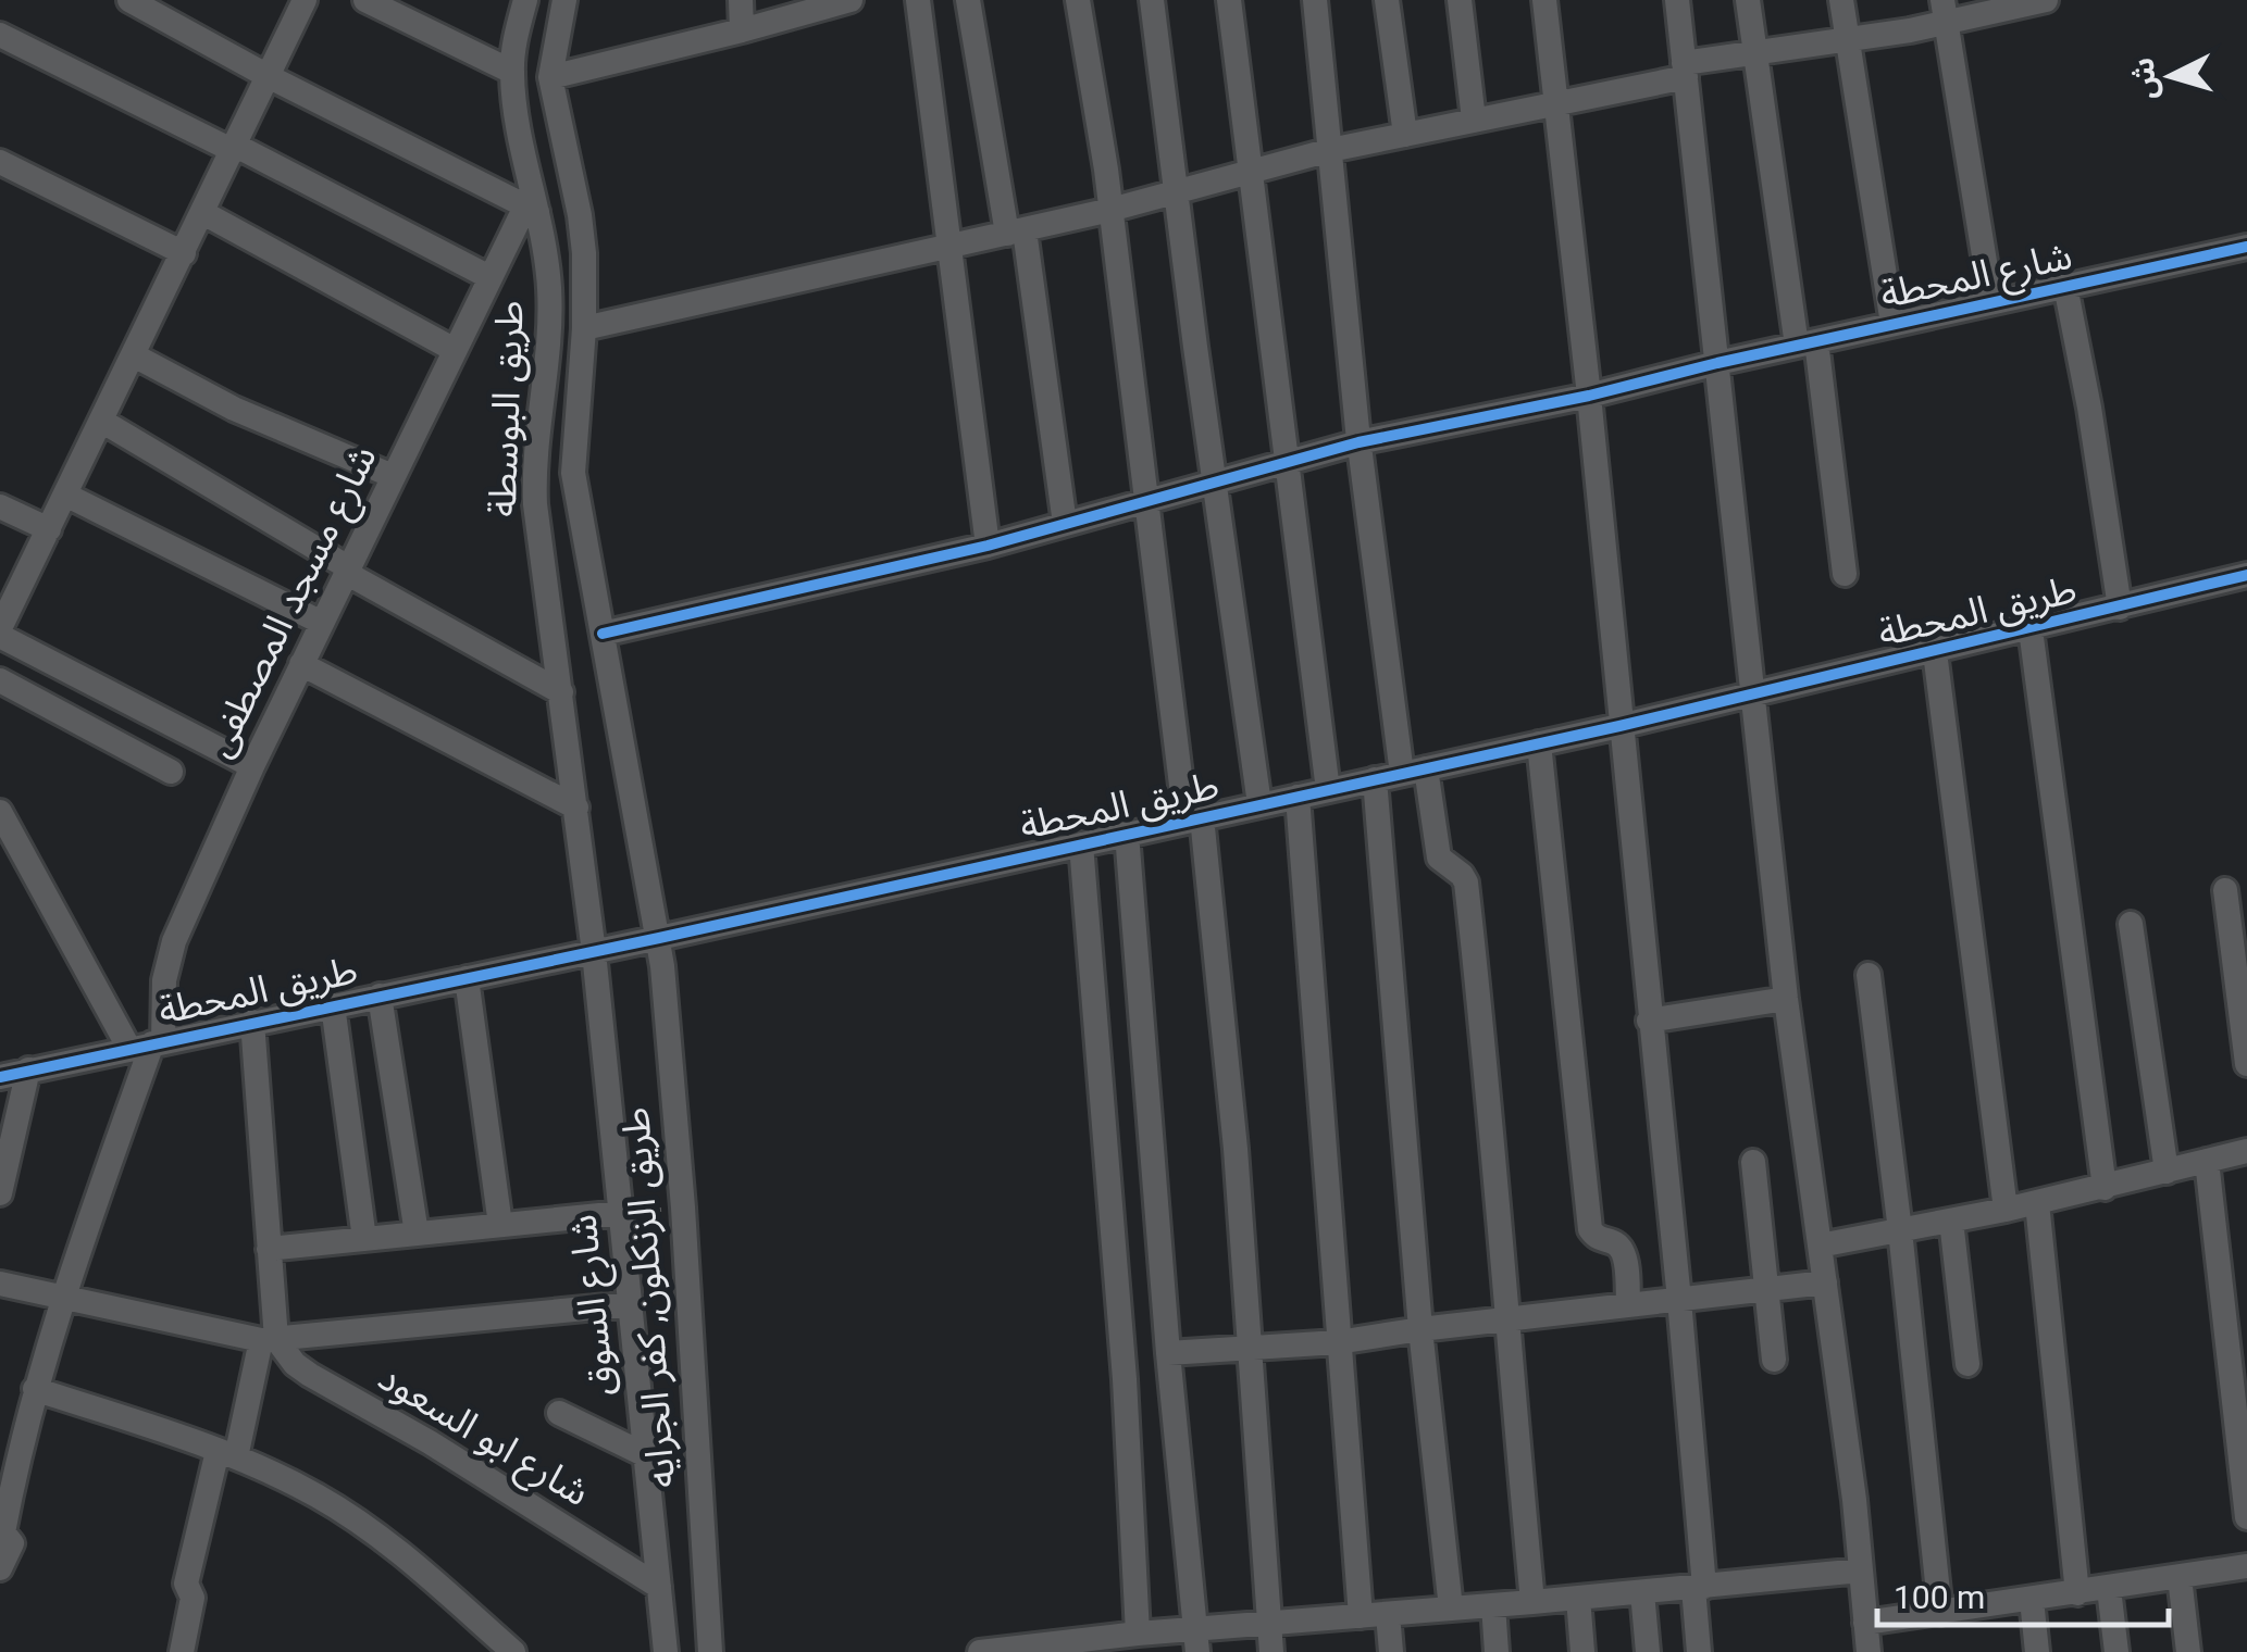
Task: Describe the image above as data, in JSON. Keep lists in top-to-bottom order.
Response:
{
  "streets": {
    "street": [
      "شارع المحطة",
      "طريق البوسطة",
      "شارع مسجد المصطفى",
      "طريق المحطة",
      "طريق الزنكلون, كفر الجرايه",
      "شارع السوق",
      "شارع ابو السعود"
    ]
  },
  "crossings": [
    ["شارع المحطة", "طريق البوسطة"],
    ["طريق البوسطة", "شارع مسجد المصطفى"],
    ["طريق البوسطة", "طريق المحطة"],
    ["طريق البوسطة", "طريق الزنكلون, كفر الجرايه"],
    ["طريق البوسطة", "شارع السوق"],
    ["شارع مسجد المصطفى", "طريق المحطة"],
    ["طريق المحطة", "طريق الزنكلون, كفر الجرايه"],
    ["طريق المحطة", "شارع السوق"],
    ["طريق الزنكلون, كفر الجرايه", "شارع السوق"],
    ["شارع السوق", "شارع ابو السعود"]
  ],
  "scale_bar": "100 m",
  "north": "left"
}
